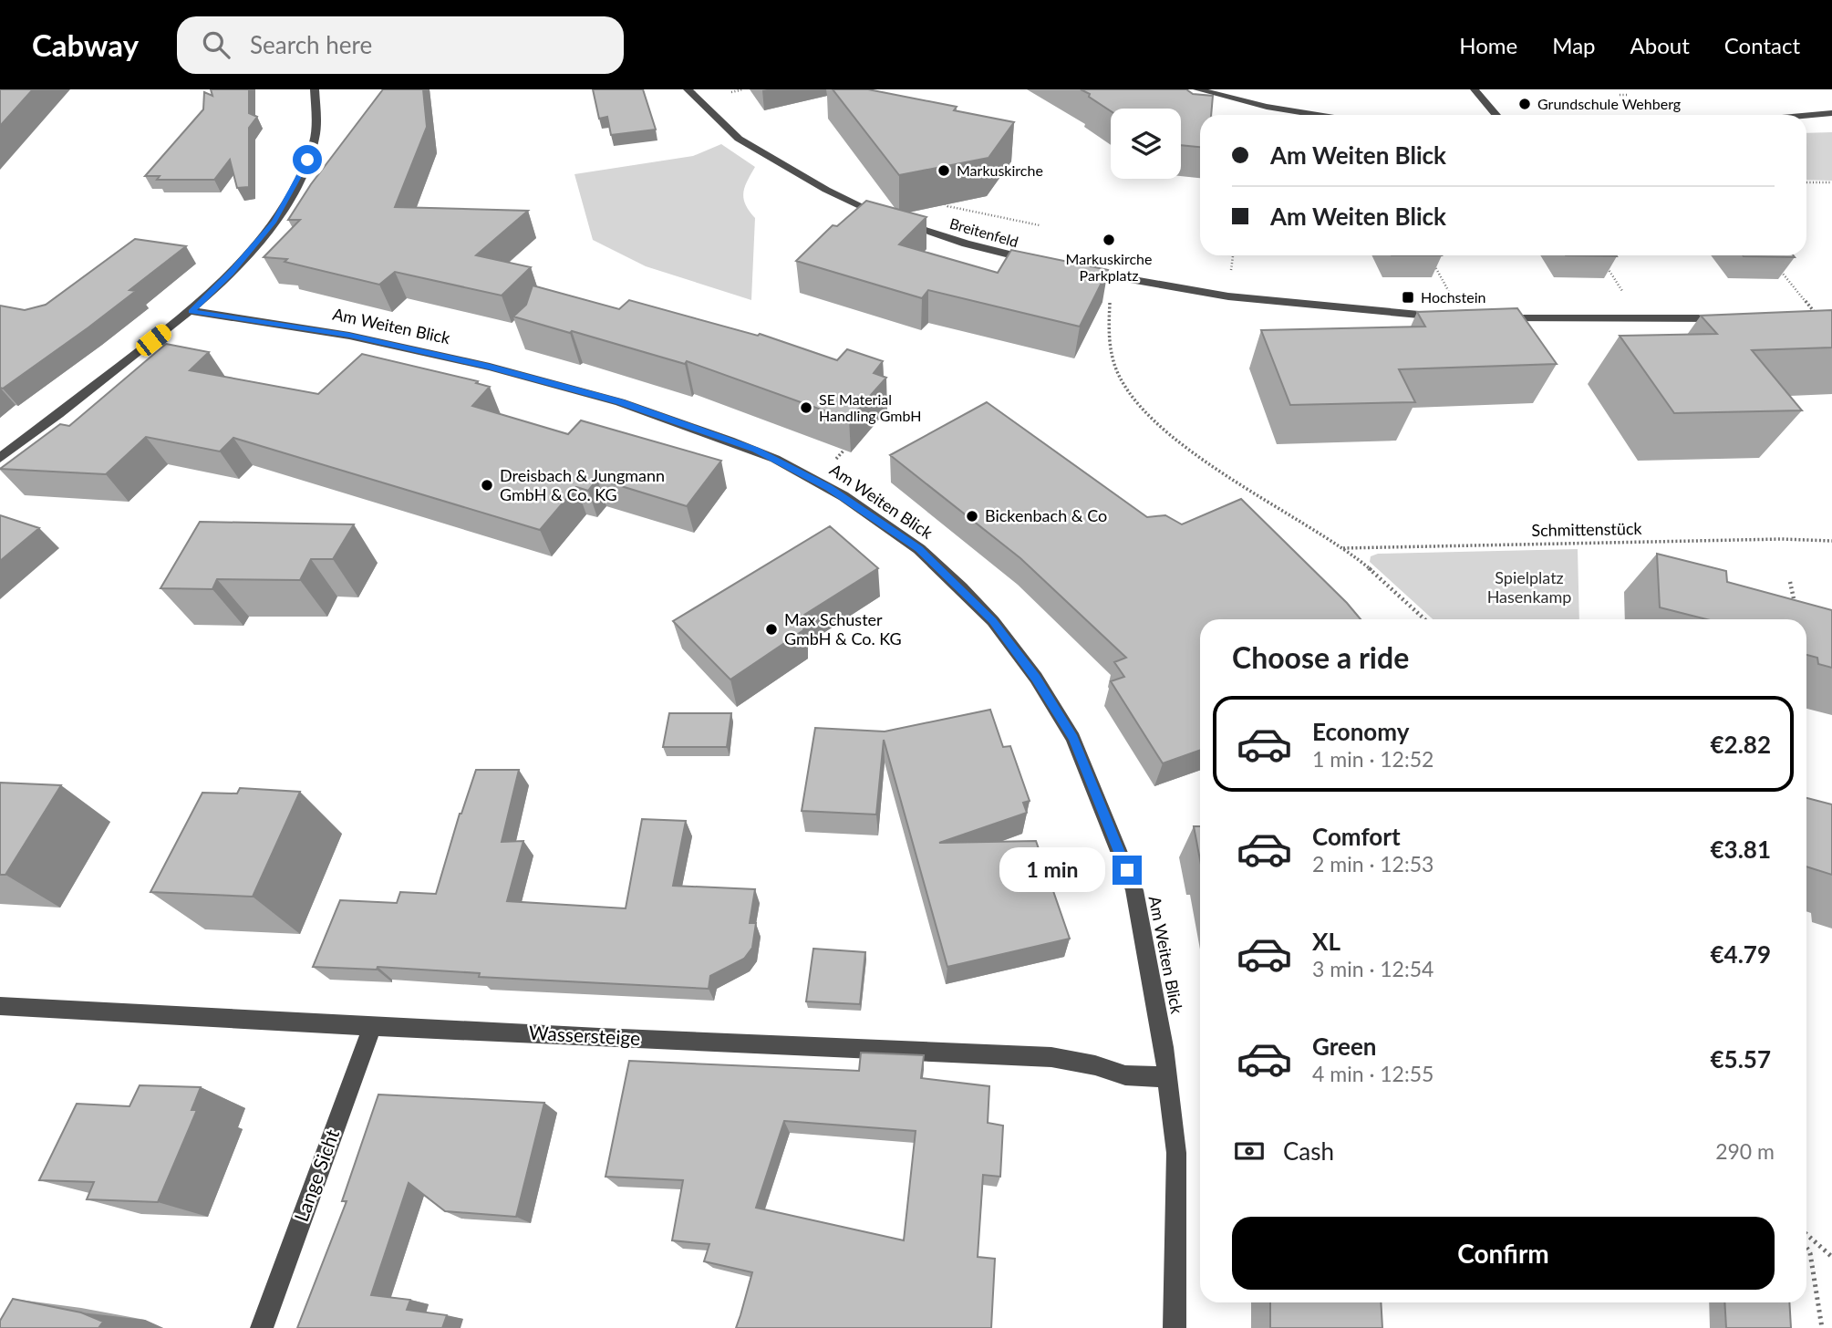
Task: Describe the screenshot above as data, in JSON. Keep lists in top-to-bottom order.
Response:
{
  "streets": {
    "street": [
      "Breitenfeld",
      "Am Weiten Blick",
      "Wassersteige",
      "Lange Sicht"
    ],
    "path": ["Schmittenstück"]
  },
  "crossings": [
    ["Am Weiten Blick", "Wassersteige"],
    ["Wassersteige", "Lange Sicht"]
  ],
  "parks": ["Spielplatz Hasenkamp"],
  "places": {
    "other": [
      "Grundschule Wehberg",
      "Markuskirche",
      "Markuskirche Parkplatz",
      "SE Material Handling GmbH",
      "Dreisbach & Jungmann GmbH & Co. KG",
      "Bickenbach & Co",
      "Max Schuster GmbH & Co. KG"
    ],
    "transit": ["Hochstein"]
  },
  "page": {
    "header": "Cabway",
    "search": "Search here",
    "nav": [
      "Home",
      "Map",
      "About",
      "Contact"
    ],
    "banner": ["Am Weiten Blick", "Am Weiten Blick"],
    "heading": "Choose a ride",
    "list": [
      {
        "name": "Economy",
        "note": "1 min · 12:52",
        "value": "€2.82"
      },
      {
        "name": "Comfort",
        "note": "2 min · 12:53",
        "value": "€3.81"
      },
      {
        "name": "XL",
        "note": "3 min · 12:54",
        "value": "€4.79"
      },
      {
        "name": "Green",
        "note": "4 min · 12:55",
        "value": "€5.57"
      }
    ],
    "bubble": "1 min",
    "pay": ["Cash", "290 m"],
    "buttons": "Confirm"
  }
}
